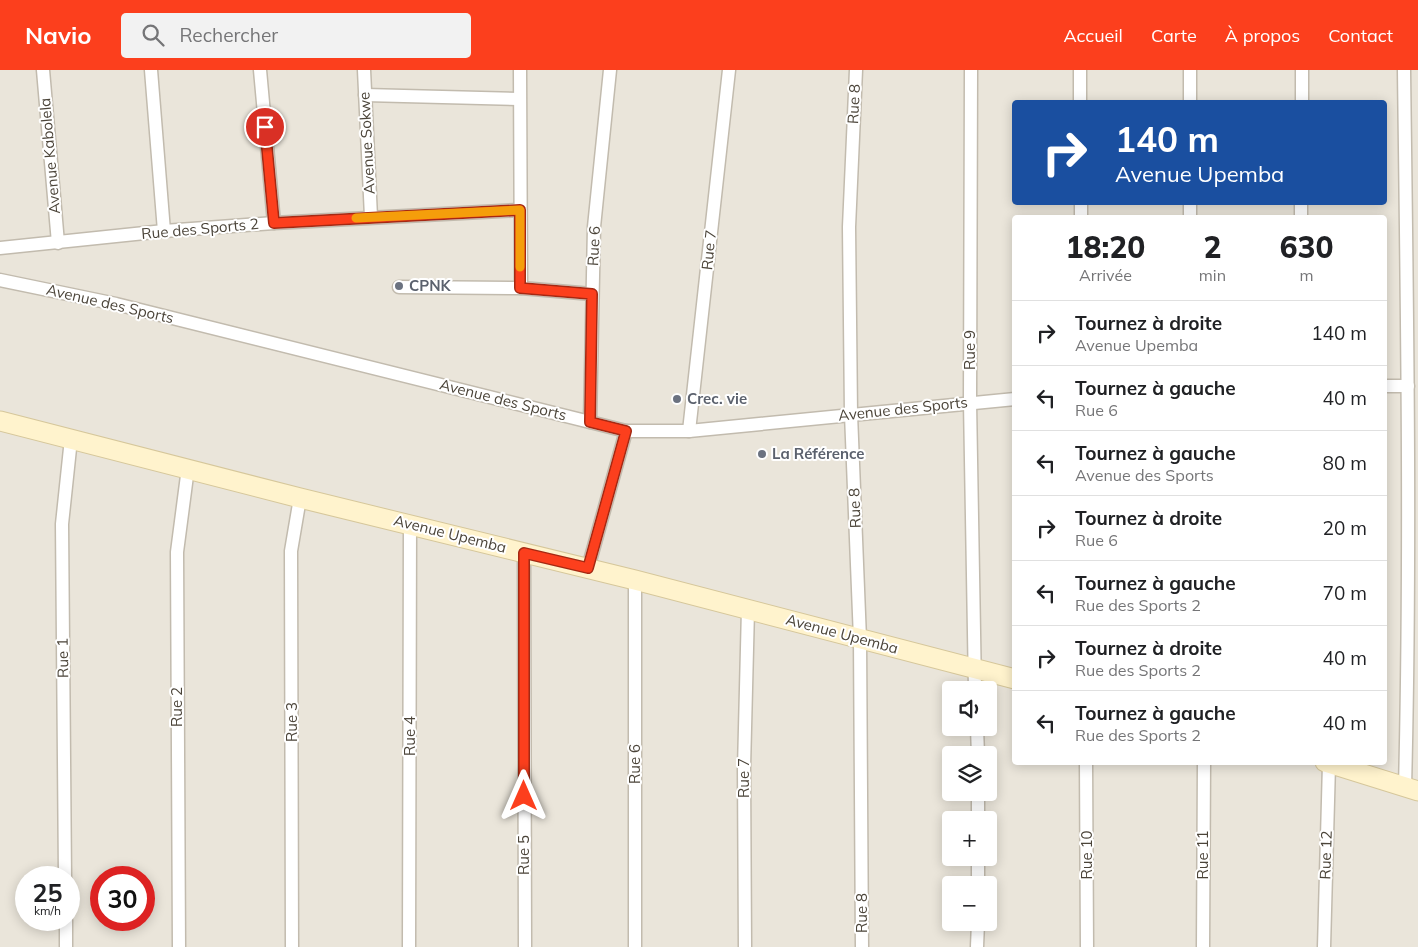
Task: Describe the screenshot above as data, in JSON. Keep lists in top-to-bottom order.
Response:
{
  "streets": {
    "street": [
      "Rue 8",
      "Avenue Sokwe",
      "Avenue Kabolela",
      "Rue des Sports 2",
      "Rue 6",
      "Rue 7",
      "Avenue des Sports",
      "Rue 9",
      "Avenue Upemba",
      "Rue 1",
      "Rue 2",
      "Rue 3",
      "Rue 4",
      "Rue 5",
      "Rue 10",
      "Rue 11",
      "Rue 12"
    ]
  },
  "crossings": [
    ["Rue 8", "Avenue des Sports"],
    ["Rue 8", "Avenue Upemba"],
    ["Avenue Sokwe", "Rue des Sports 2"],
    ["Avenue Kabolela", "Rue des Sports 2"],
    ["Rue 6", "Avenue des Sports"],
    ["Rue 6", "Avenue Upemba"],
    ["Rue 7", "Avenue des Sports"],
    ["Rue 7", "Avenue Upemba"],
    ["Avenue des Sports", "Rue 9"],
    ["Rue 9", "Avenue Upemba"],
    ["Avenue Upemba", "Rue 1"],
    ["Avenue Upemba", "Rue 2"],
    ["Avenue Upemba", "Rue 3"],
    ["Avenue Upemba", "Rue 4"],
    ["Avenue Upemba", "Rue 5"]
  ],
  "places": ["CPNK", "Crec. vie", "La Référence"],
  "page": {
    "header": "Navio",
    "search": "Rechercher",
    "nav": [
      "Accueil",
      "Carte",
      "À propos",
      "Contact"
    ],
    "turn": ["140 m", "Avenue Upemba"],
    "eta": [
      "18:20",
      "Arrivée",
      "2",
      "min",
      "630",
      "m"
    ],
    "list": [
      {
        "name": "Tournez à droite",
        "note": "Avenue Upemba",
        "value": "140 m"
      },
      {
        "name": "Tournez à gauche",
        "note": "Rue 6",
        "value": "40 m"
      },
      {
        "name": "Tournez à gauche",
        "note": "Avenue des Sports",
        "value": "80 m"
      },
      {
        "name": "Tournez à droite",
        "note": "Rue 6",
        "value": "20 m"
      },
      {
        "name": "Tournez à gauche",
        "note": "Rue des Sports 2",
        "value": "70 m"
      },
      {
        "name": "Tournez à droite",
        "note": "Rue des Sports 2",
        "value": "40 m"
      },
      {
        "name": "Tournez à gauche",
        "note": "Rue des Sports 2",
        "value": "40 m"
      }
    ],
    "map_buttons": ["+", "−"],
    "speed": "25 km/h",
    "limit": "30"
  }
}
